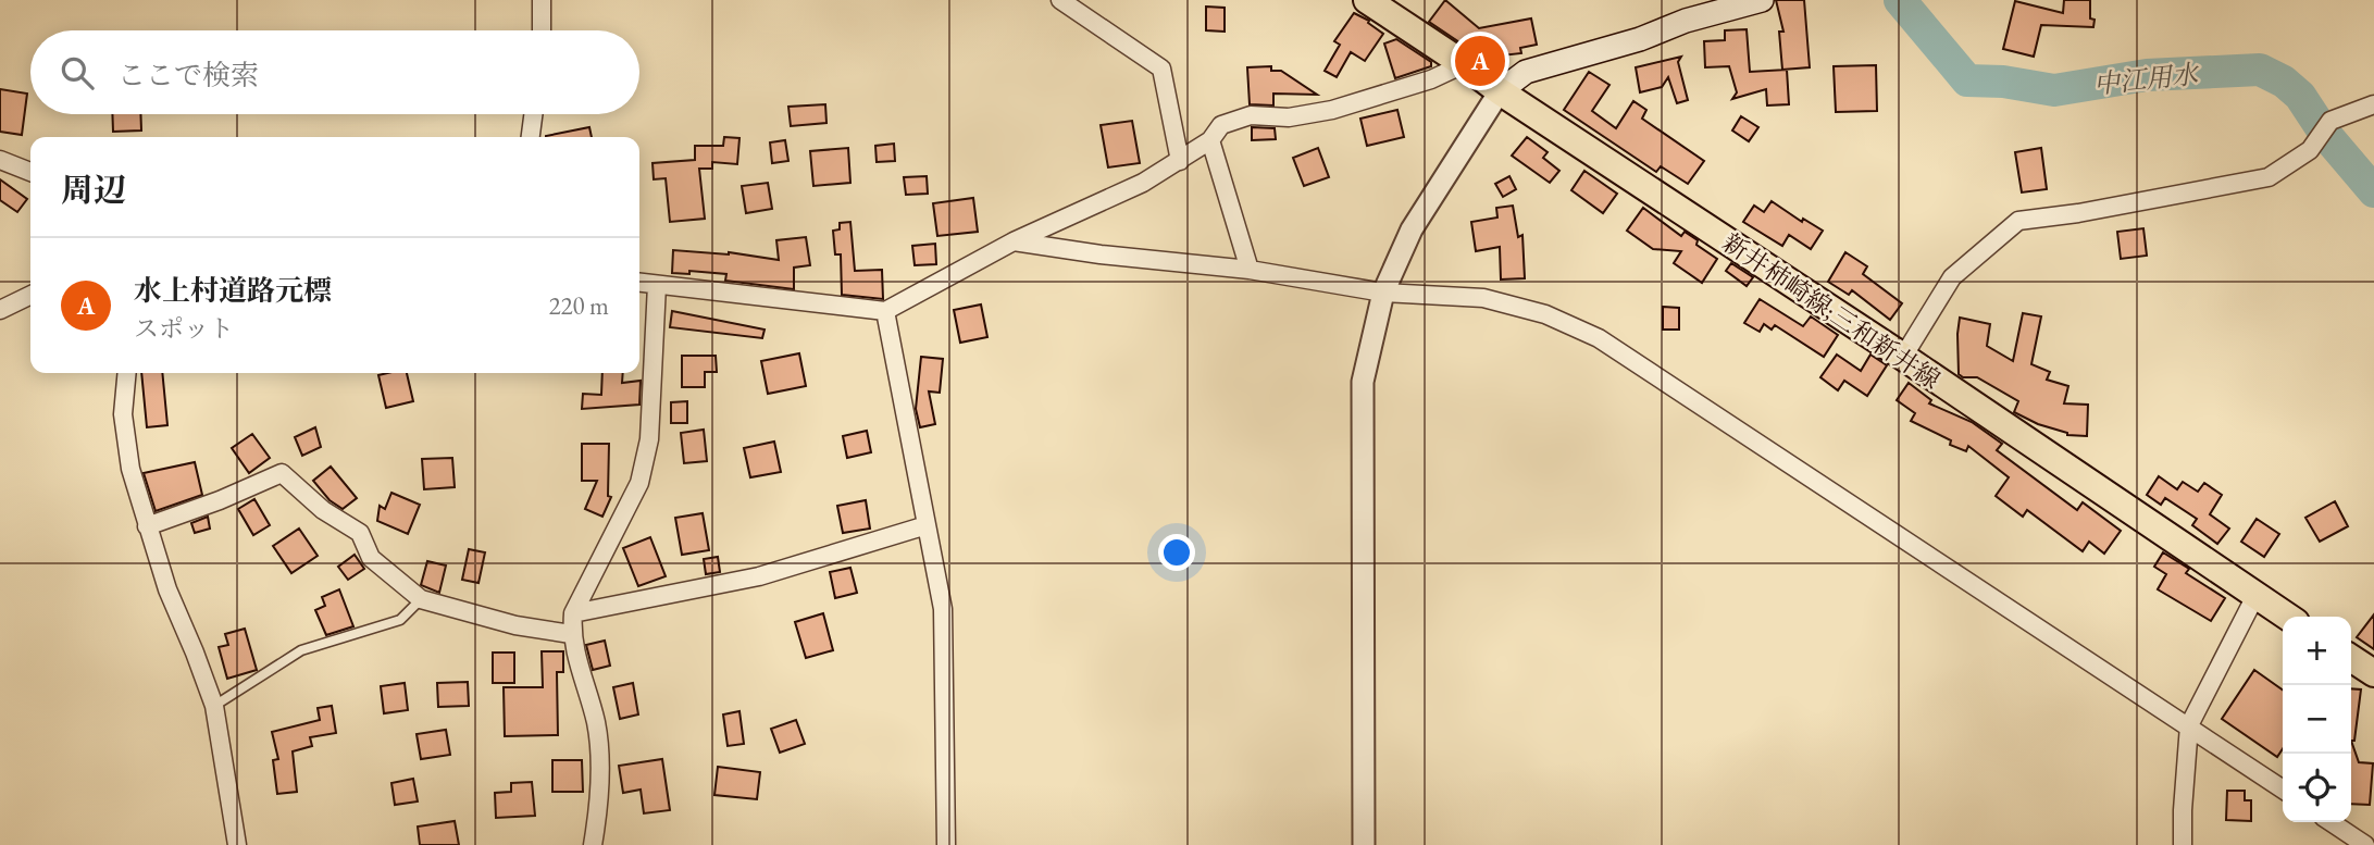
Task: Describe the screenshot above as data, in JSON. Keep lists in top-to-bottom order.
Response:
{
  "streets": {
    "main road": ["新井柿崎線;三和新井線"]
  },
  "water": ["中江用水"],
  "page": {
    "search": "ここで検索",
    "pins": "A",
    "heading": "周辺",
    "list": [
      {
        "mark": "A",
        "name": "水上村道路元標",
        "note": "スポット",
        "value": "220 m"
      }
    ],
    "map_buttons": ["+", "−"]
  }
}
